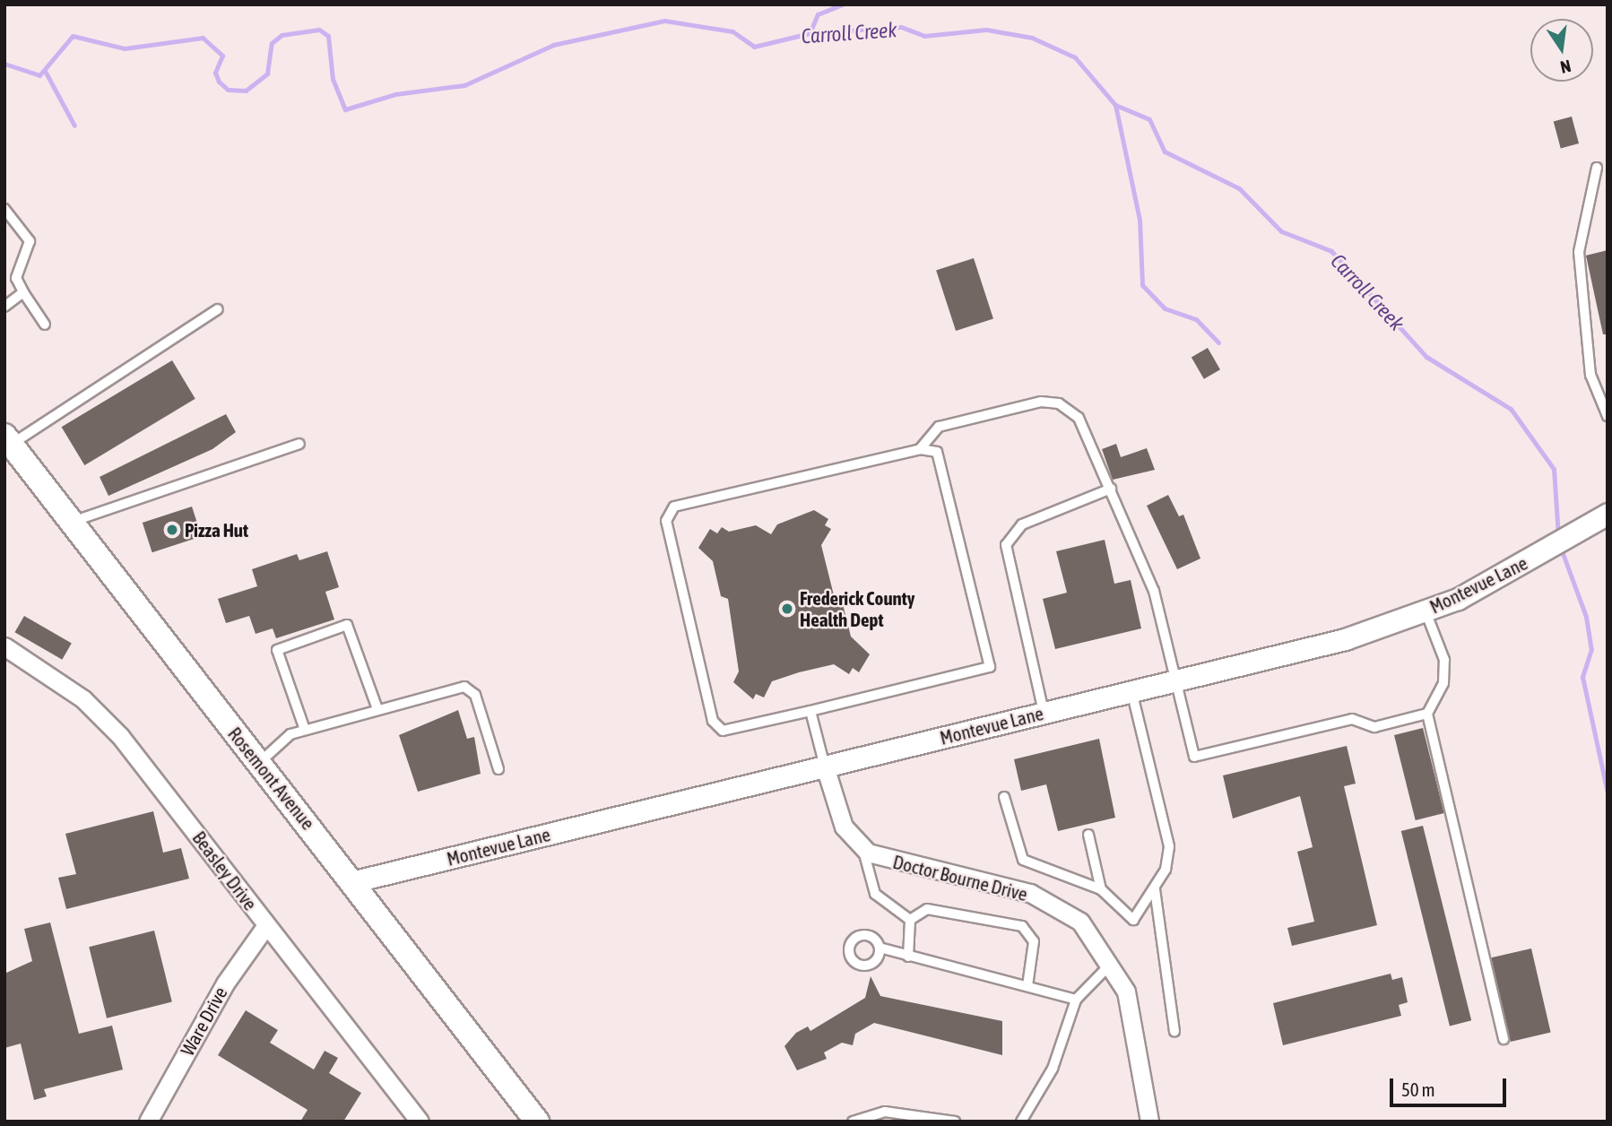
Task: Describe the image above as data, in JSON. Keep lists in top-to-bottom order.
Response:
{
  "streets": {
    "main road": ["Rosemont Avenue"],
    "street": [
      "Montevue Lane",
      "Beasley Drive",
      "Doctor Bourne Drive",
      "Ware Drive"
    ]
  },
  "crossings": [
    ["Montevue Lane", "Rosemont Avenue"],
    ["Beasley Drive", "Ware Drive"]
  ],
  "water": ["Carroll Creek"],
  "places": ["Pizza Hut", "Frederick County Health Dept"],
  "scale_bar": "50 m",
  "north": "bottom"
}
